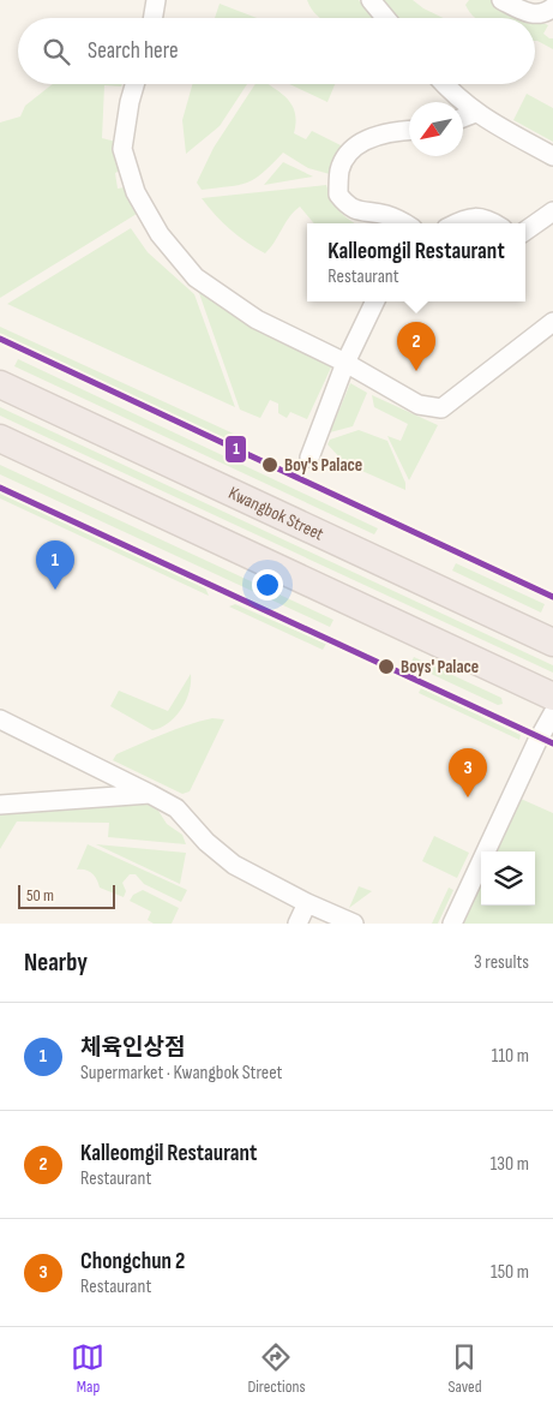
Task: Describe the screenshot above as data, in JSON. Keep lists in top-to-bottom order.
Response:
{
  "streets": {
    "highway": ["Kwangbok Street"]
  },
  "places": ["Boy's Palace", "Boys' Palace"],
  "lines": ["transit line 1"],
  "scale_bar": "50 m",
  "north": "bottom left",
  "page": {
    "search": "Search here",
    "popup": ["Kalleomgil Restaurant", "Restaurant"],
    "pins": ["2", "1", "3"],
    "scale": "50 m",
    "heading": ["Nearby", "3 results"],
    "list": [
      {
        "mark": "1",
        "name": "체육인상점",
        "note": "Supermarket · Kwangbok Street",
        "value": "110 m"
      },
      {
        "mark": "2",
        "name": "Kalleomgil Restaurant",
        "note": "Restaurant",
        "value": "130 m"
      },
      {
        "mark": "3",
        "name": "Chongchun 2",
        "note": "Restaurant",
        "value": "150 m"
      }
    ],
    "nav": ["Map", "Directions", "Saved"]
  }
}
